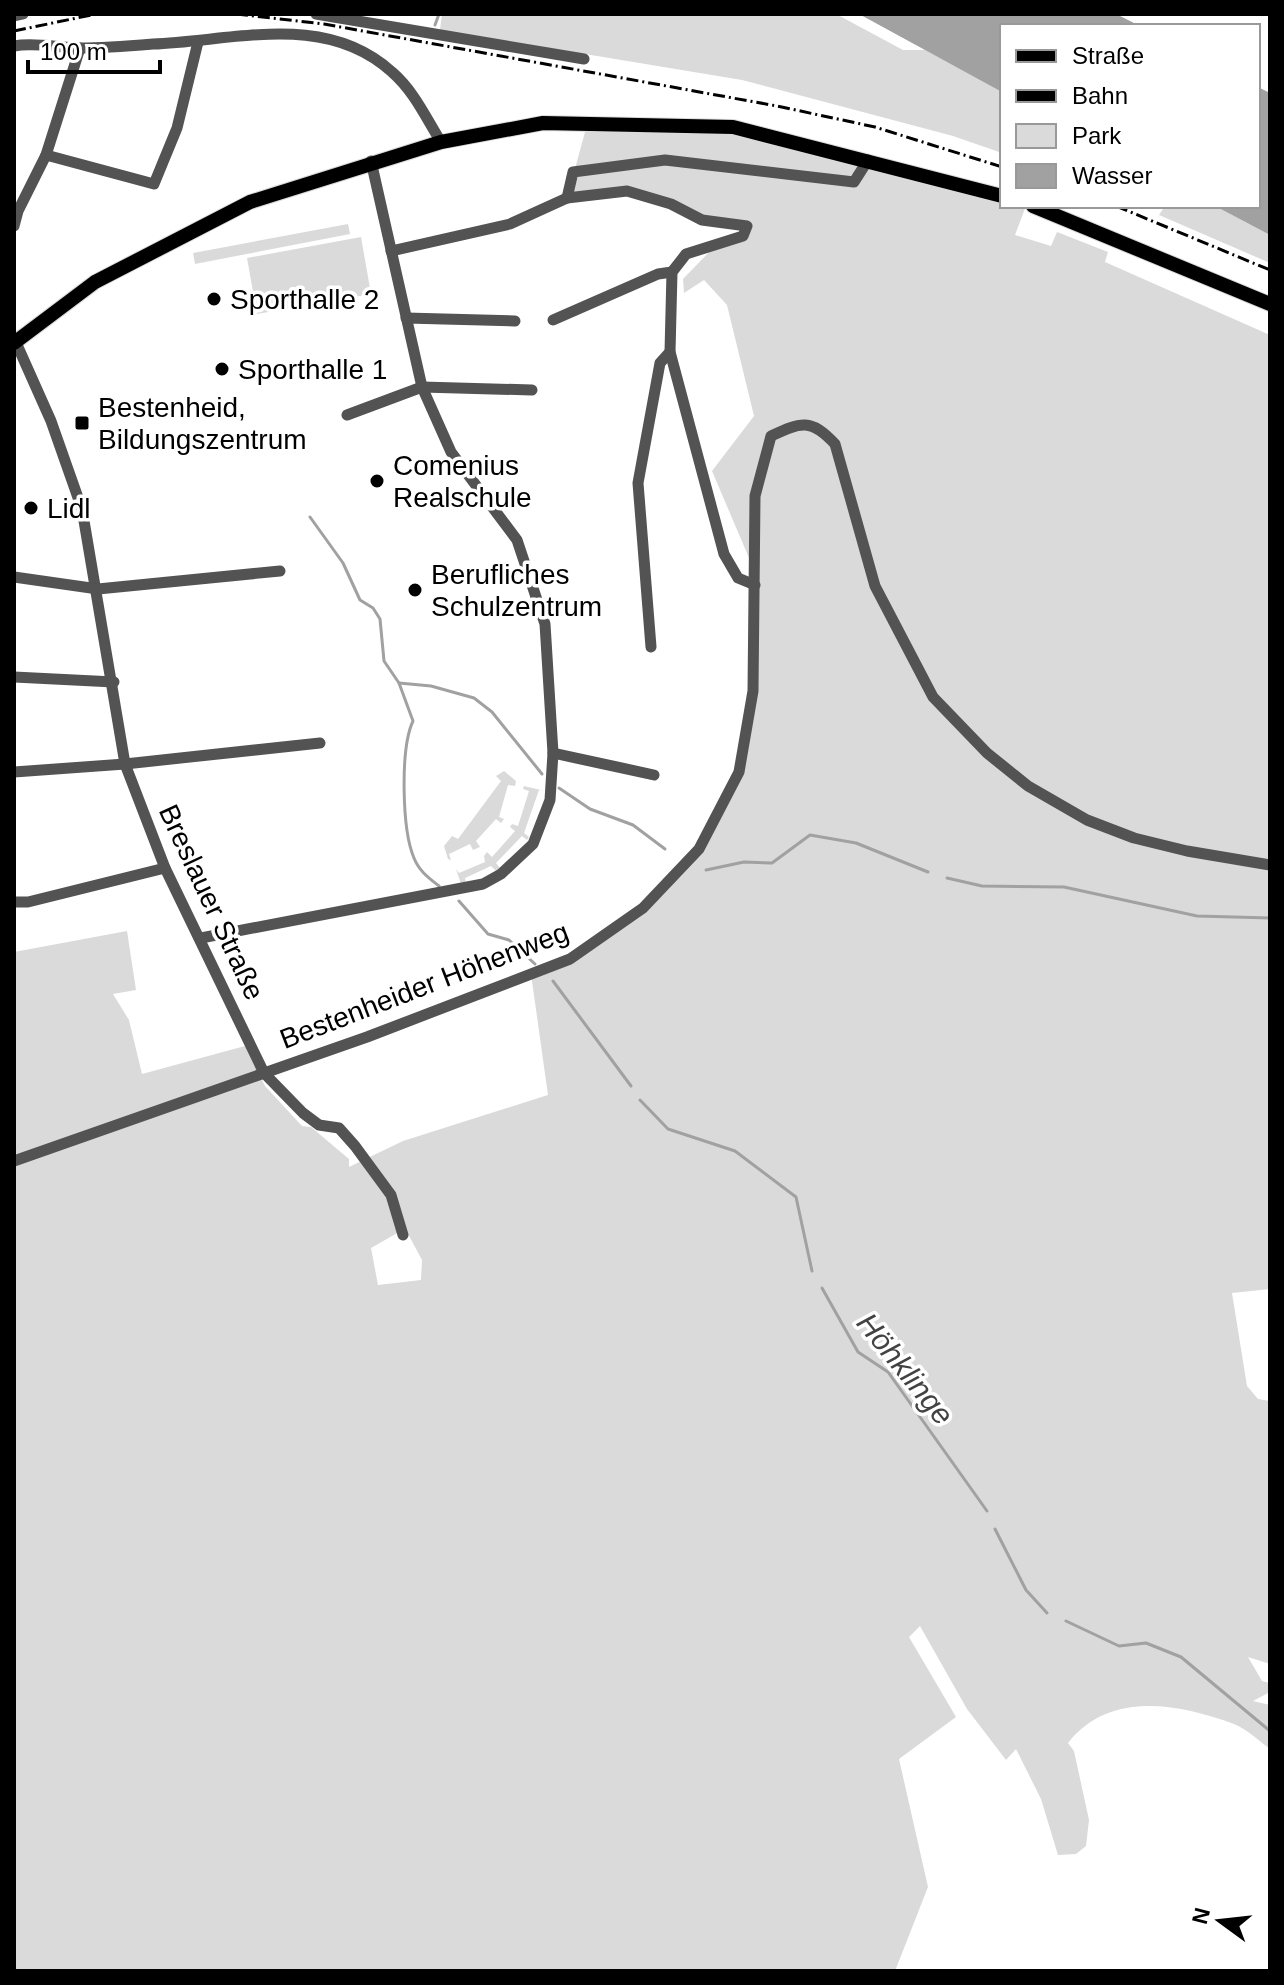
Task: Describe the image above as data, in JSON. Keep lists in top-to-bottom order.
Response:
{
  "streets": {
    "street": ["Breslauer Straße", "Bestenheider Höhenweg"]
  },
  "crossings": [
    ["Breslauer Straße", "Bestenheider Höhenweg"]
  ],
  "water": ["Höhklinge"],
  "places": {
    "other": [
      "Sporthalle 2",
      "Sporthalle 1",
      "Comenius Realschule",
      "Lidl",
      "Berufliches Schulzentrum"
    ],
    "transit": ["Bestenheid, Bildungszentrum"]
  },
  "legend": [
    "Straße",
    "Bahn",
    "Park",
    "Wasser"
  ],
  "scale_bar": "100 m",
  "north": "left"
}
